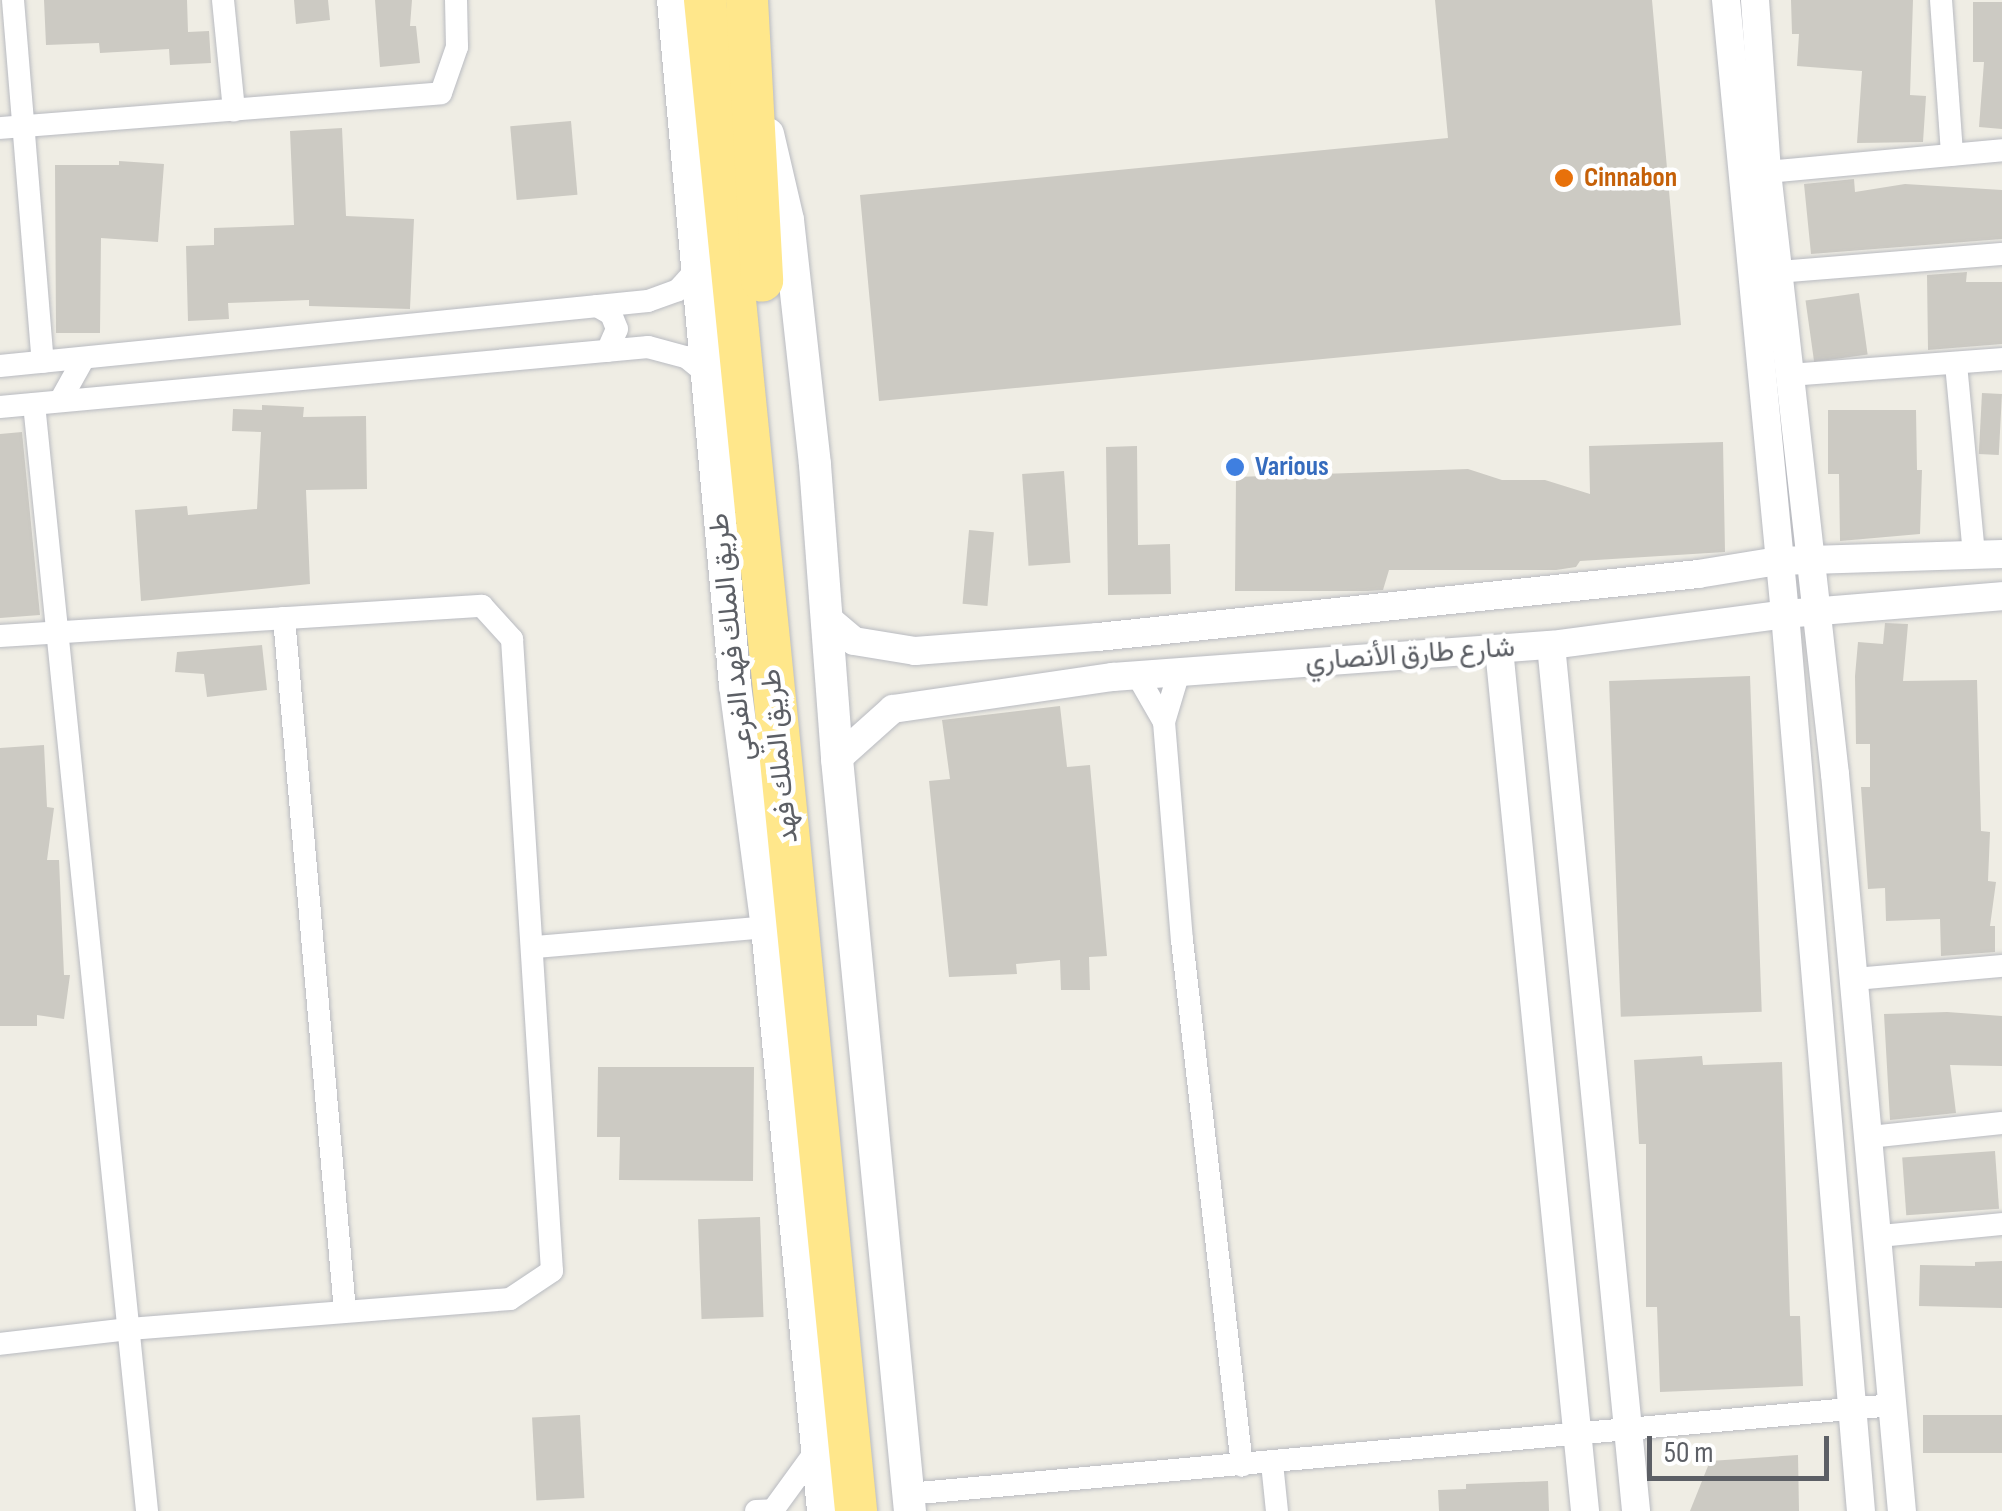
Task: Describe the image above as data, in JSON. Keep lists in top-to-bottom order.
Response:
{
  "streets": {
    "highway": ["طريق الملك فهد"],
    "main road": ["طريق الملك فهد الفرعي"],
    "street": ["شارع طارق الأنصاري"]
  },
  "places": ["Cinnabon", "Various"],
  "scale_bar": "50 m"
}
